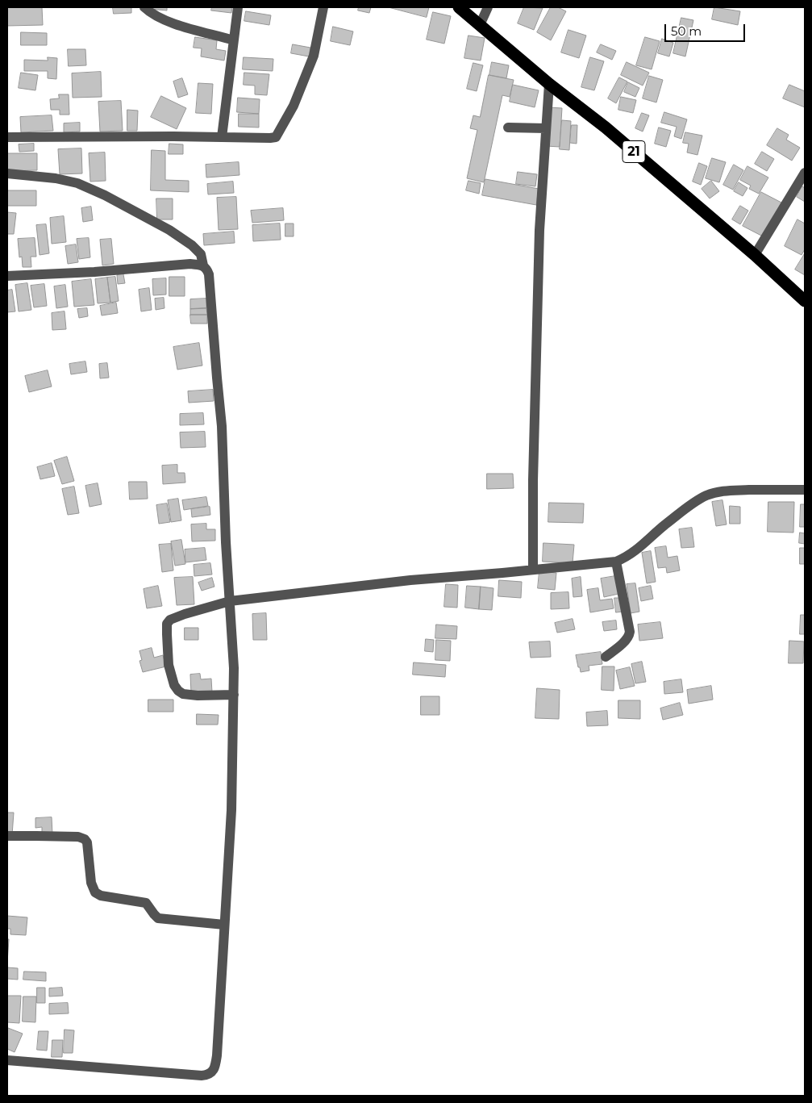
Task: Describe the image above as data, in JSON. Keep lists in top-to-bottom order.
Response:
{
  "streets": {
    "highway": ["21"]
  },
  "scale_bar": "50 m"
}
